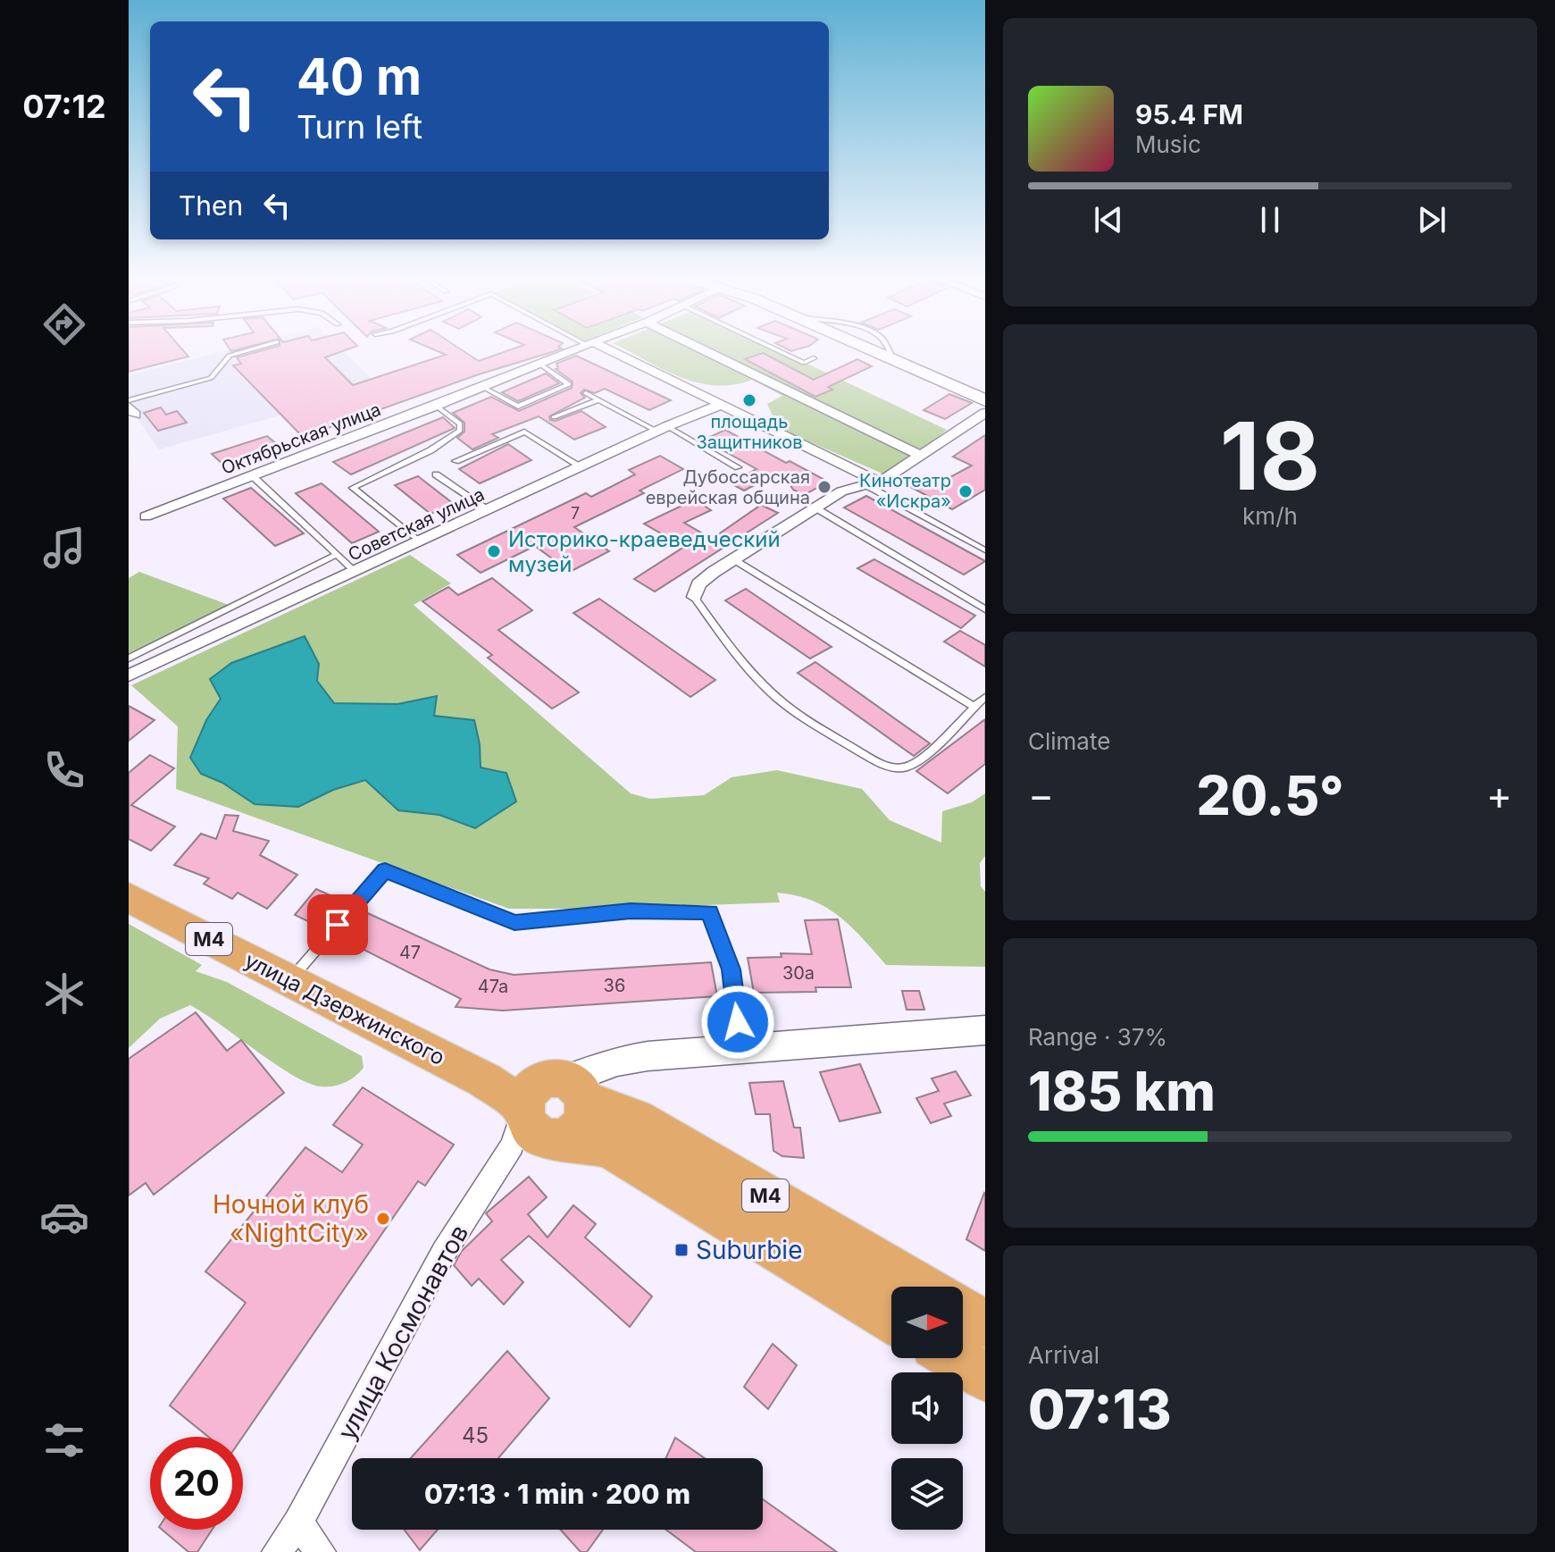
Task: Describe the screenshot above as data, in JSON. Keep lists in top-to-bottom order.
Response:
{
  "streets": {
    "highway": ["M4", "улица Дзержинского"],
    "street": ["Октябрьская улица", "Советская улица", "улица Космонавтов"]
  },
  "crossings": [
    ["улица Дзержинского", "улица Космонавтов"]
  ],
  "places": {
    "other": [
      "площадь Защитников",
      "Дубоссарская еврейская община",
      "Кинотеатр «Искра»",
      "Историко-краеведческий музей",
      "Ночной клуб «NightCity»"
    ],
    "transit": ["Suburbie"]
  },
  "house_numbers": [
    "7",
    "47",
    "30а",
    "36",
    "47а",
    "45"
  ],
  "north": "right",
  "page": {
    "tabs": "07:12",
    "turn": ["40 m", "Turn left"],
    "song": ["95.4 FM", "Music"],
    "then": "Then",
    "tile": [
      ["18", "km/h"],
      "Climate",
      ["Range · 37%", "185 km"],
      ["Arrival", "07:13"]
    ],
    "heat": ["−", "20.5°", "+"],
    "limit": "20",
    "trip": "07:13 · 1 min · 200 m"
  }
}
